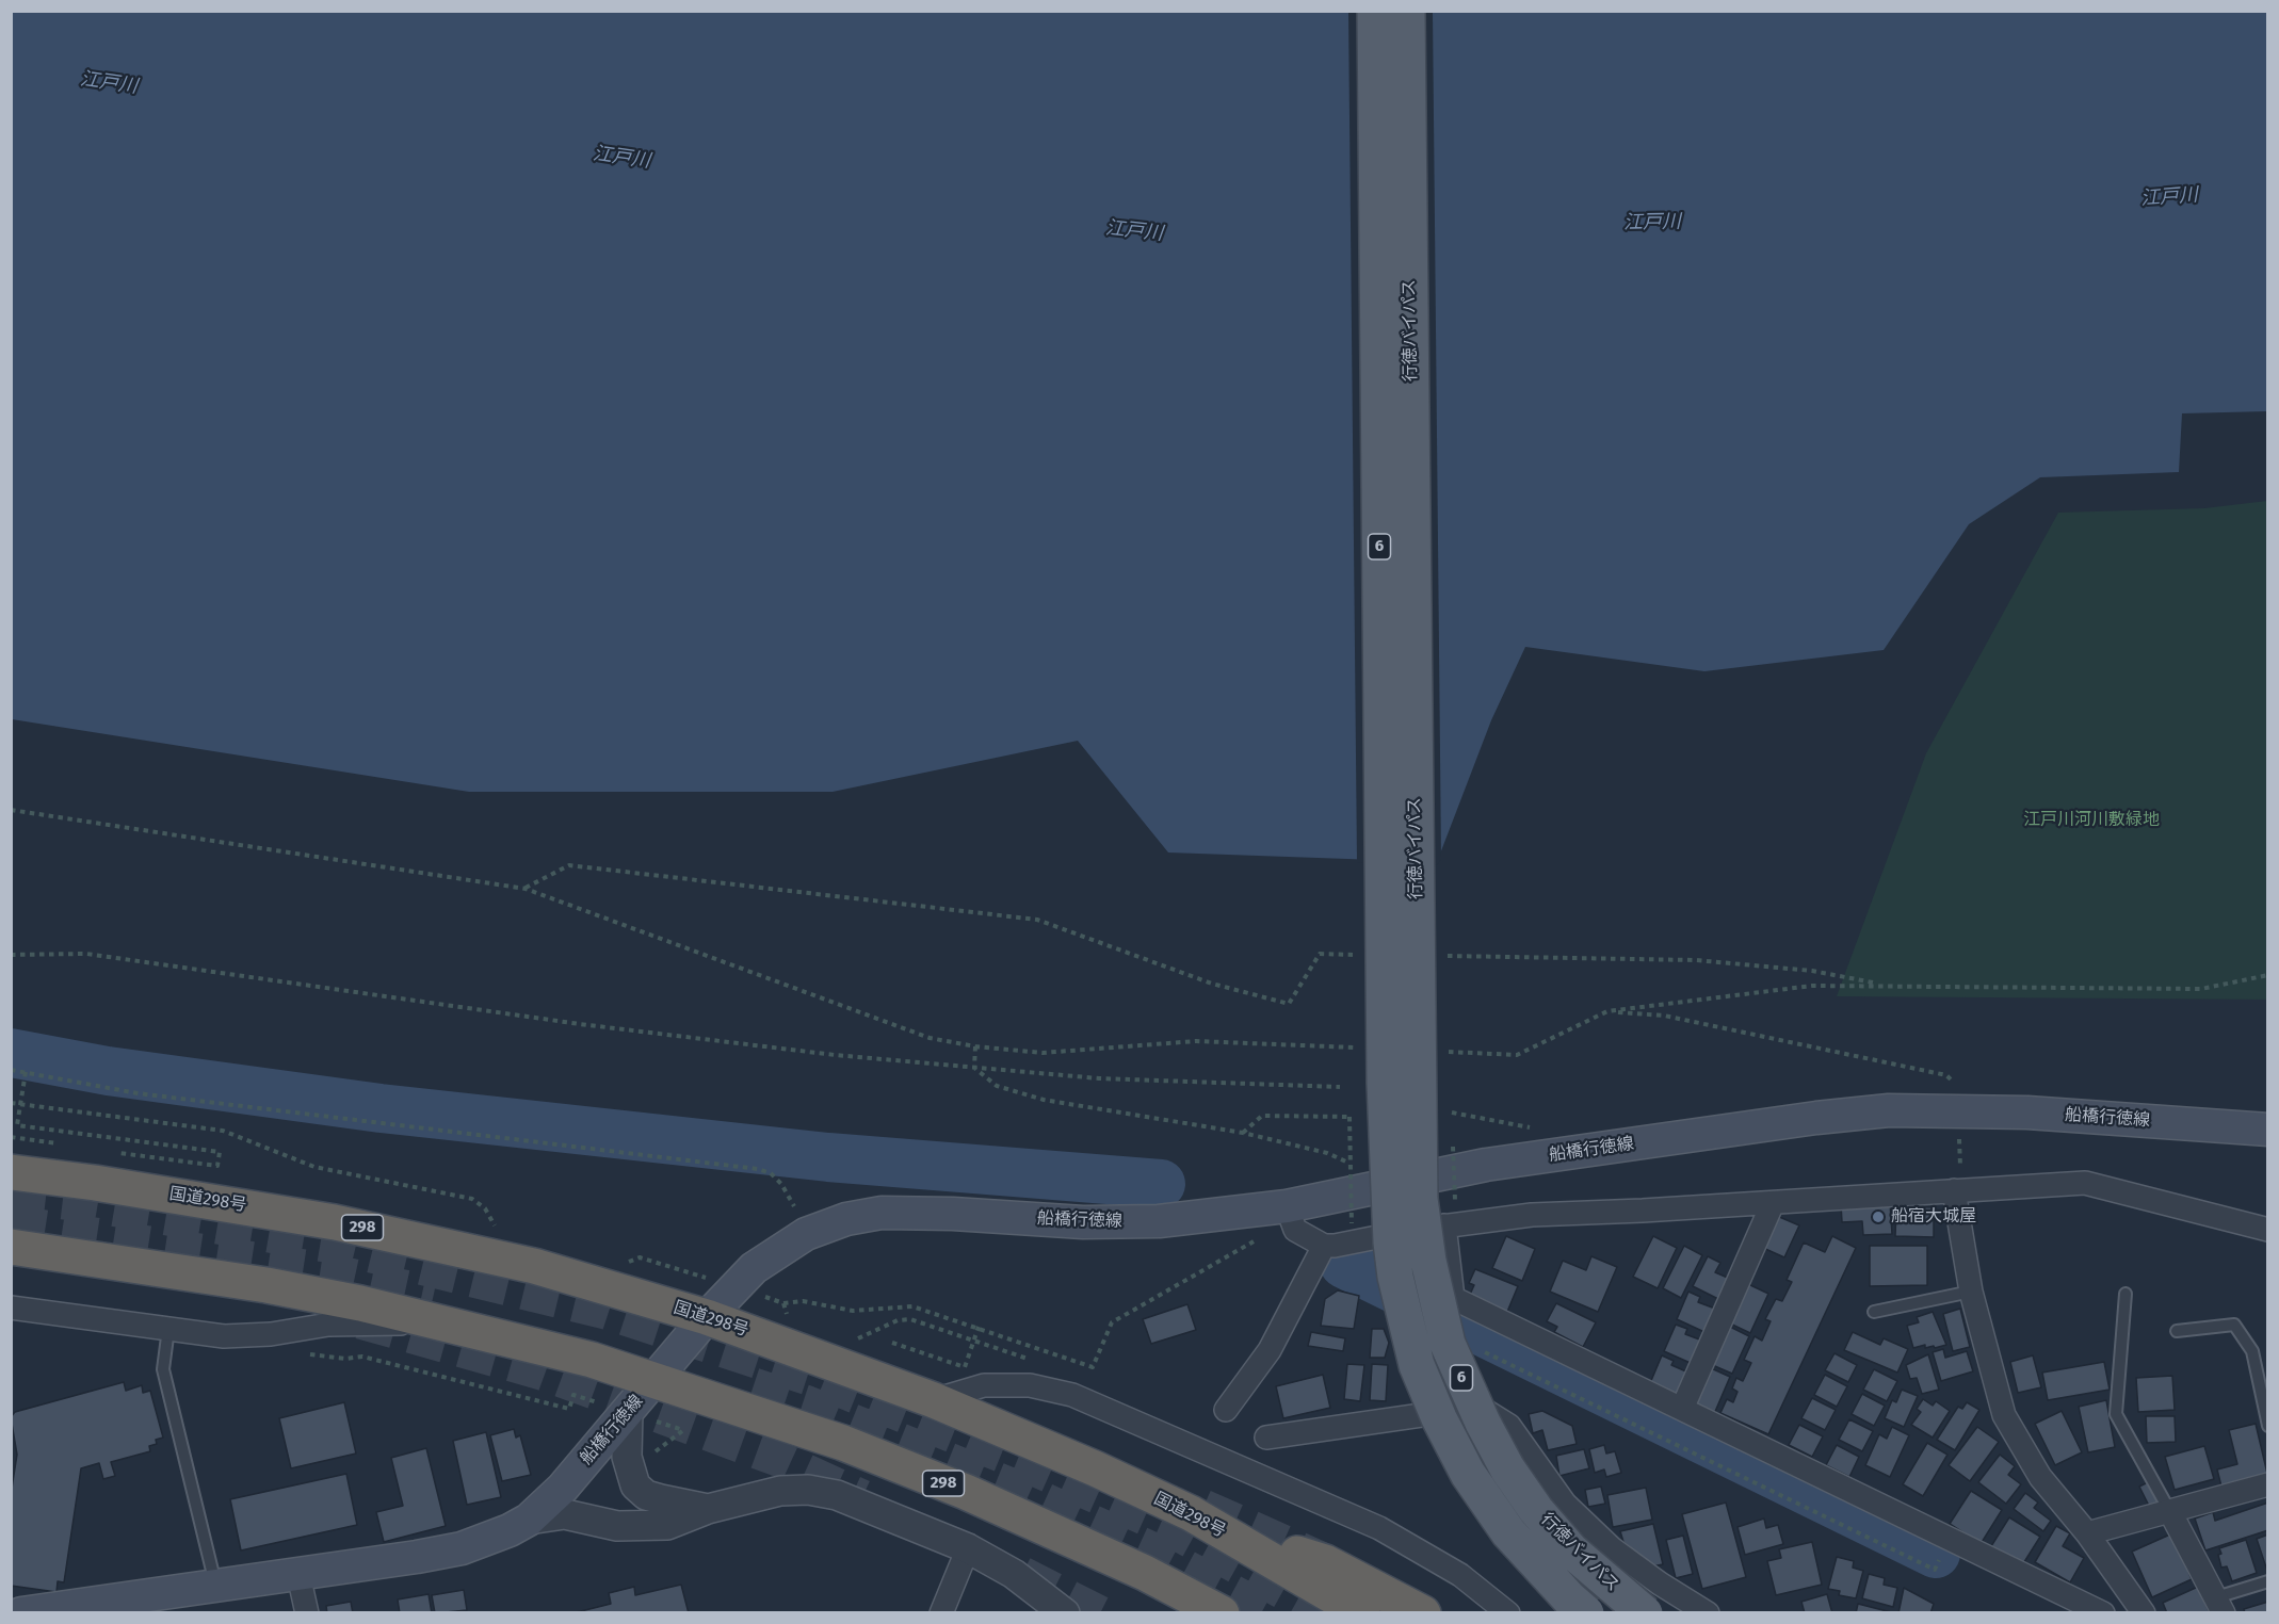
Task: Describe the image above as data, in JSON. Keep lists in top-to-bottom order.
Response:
{
  "streets": {
    "highway": ["国道298号", "298"],
    "main road": ["行徳バイパス", "6", "船橋行徳線"]
  },
  "crossings": [
    ["船橋行徳線", "国道298号"],
    ["船橋行徳線", "298"],
    ["国道298号", "298"]
  ],
  "water": ["江戸川"],
  "parks": ["江戸川河川敷緑地"],
  "places": ["船宿大城屋"]
}
